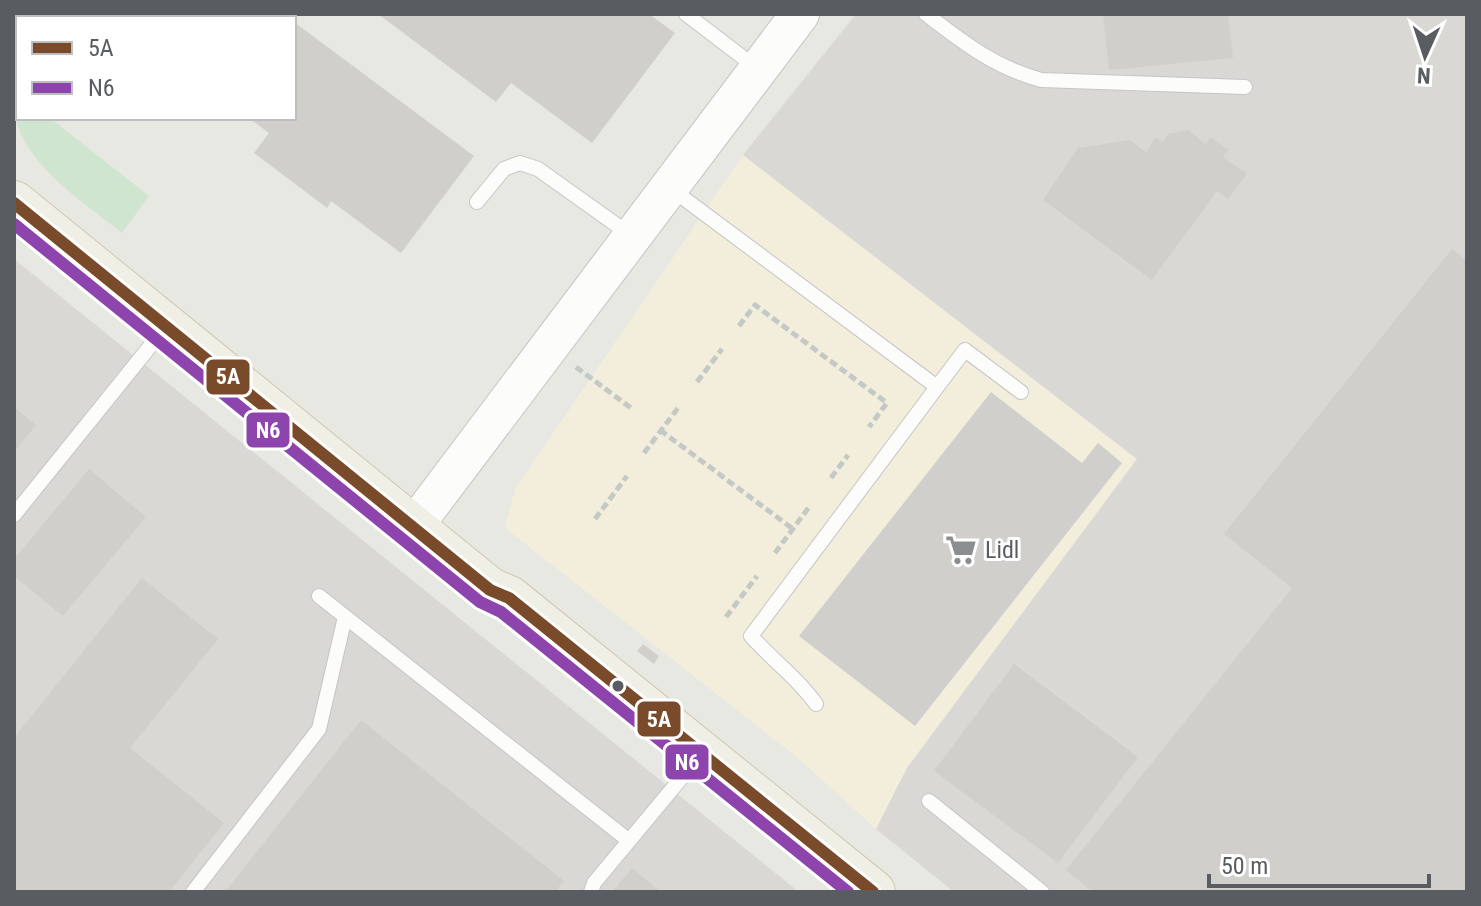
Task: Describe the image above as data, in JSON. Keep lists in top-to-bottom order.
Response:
{
  "places": {
    "supermarket": ["Lidl"]
  },
  "lines": ["transit line 5A", "transit line N6"],
  "legend": ["5A", "N6"],
  "scale_bar": "50 m",
  "north": "bottom"
}
